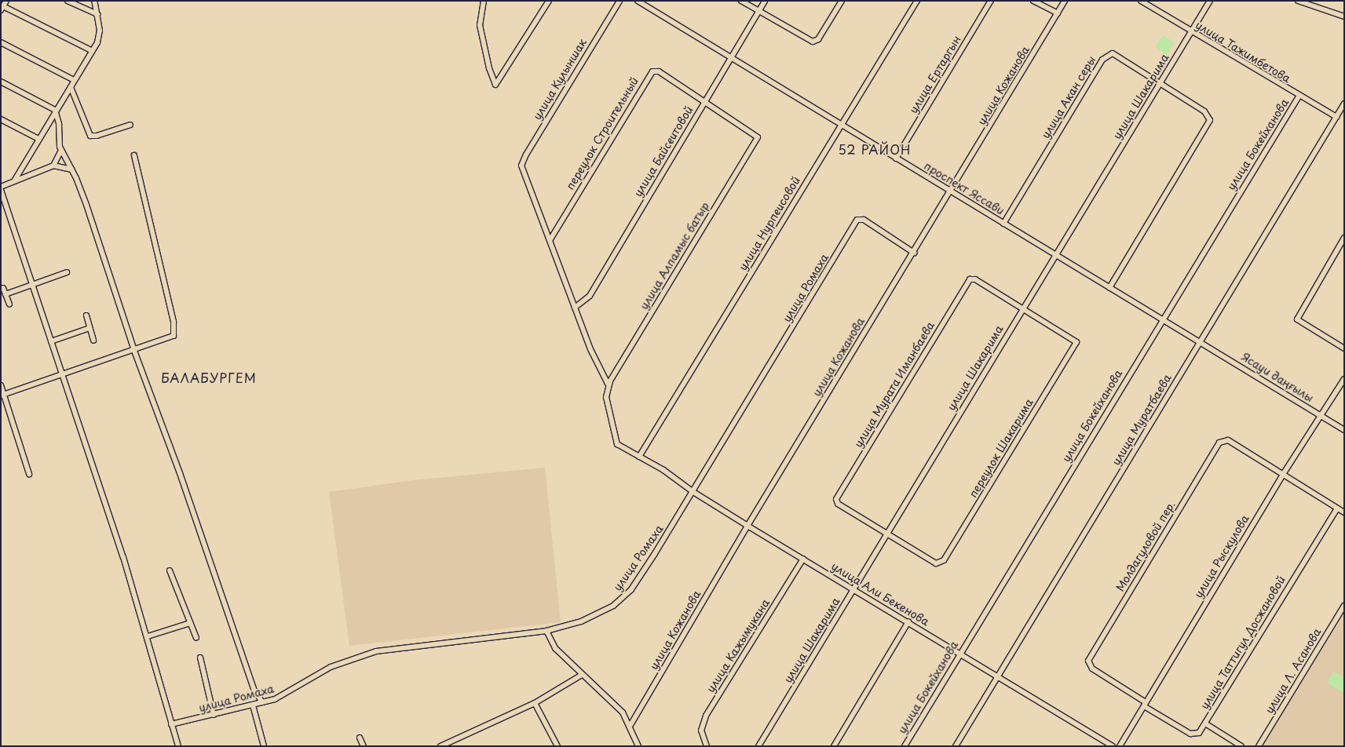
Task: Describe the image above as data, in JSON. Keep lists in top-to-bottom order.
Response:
{
  "streets": {
    "street": [
      "улица Тажимбетова",
      "улица Ертаргын",
      "улица Кулыншак",
      "улица Кожанова",
      "улица Шакарима",
      "улица Акан серы",
      "переулок Строительный",
      "улица Бокейханова",
      "улица Байсеитовой",
      "проспект Яссави",
      "улица Нурпеисовой",
      "улица Алпамыс батыр",
      "улица Ромаха",
      "Ясауи даңғылы",
      "улица Мурата Иманбаева",
      "улица Муратбаева",
      "переулок Шакарима",
      "Молдагуловой пер.",
      "улица Рыскулова",
      "улица Али Бекенова",
      "улица Таттигул Досжановой",
      "улица Кажымукана",
      "улица Л. Асанова"
    ]
  },
  "crossings": [
    ["улица Тажимбетова", "улица Шакарима"],
    ["улица Тажимбетова", "улица Бокейханова"],
    ["улица Тажимбетова", "улица Муратбаева"],
    ["улица Ертаргын", "проспект Яссави"],
    ["улица Кулыншак", "переулок Строительный"],
    ["улица Кожанова", "проспект Яссави"],
    ["улица Кожанова", "улица Ромаха"],
    ["улица Кожанова", "улица Али Бекенова"],
    ["улица Шакарима", "улица Акан серы"],
    ["улица Шакарима", "проспект Яссави"],
    ["улица Шакарима", "улица Мурата Иманбаева"],
    ["улица Шакарима", "переулок Шакарима"],
    ["улица Шакарима", "улица Али Бекенова"],
    ["улица Акан серы", "проспект Яссави"],
    ["переулок Строительный", "улица Байсеитовой"],
    ["переулок Строительный", "улица Алпамыс батыр"],
    ["улица Бокейханова", "проспект Яссави"],
    ["улица Бокейханова", "улица Али Бекенова"],
    ["улица Байсеитовой", "проспект Яссави"],
    ["улица Байсеитовой", "улица Алпамыс батыр"],
    ["проспект Яссави", "улица Нурпеисовой"],
    ["проспект Яссави", "Ясауи даңғылы"],
    ["проспект Яссави", "улица Муратбаева"],
    ["улица Нурпеисовой", "улица Али Бекенова"],
    ["улица Алпамыс батыр", "улица Али Бекенова"],
    ["улица Ромаха", "улица Али Бекенова"],
    ["Ясауи даңғылы", "улица Муратбаева"],
    ["Ясауи даңғылы", "улица Рыскулова"],
    ["улица Мурата Иманбаева", "переулок Шакарима"],
    ["улица Муратбаева", "улица Али Бекенова"],
    ["Молдагуловой пер.", "улица Рыскулова"],
    ["Молдагуловой пер.", "улица Таттигул Досжановой"],
    ["улица Рыскулова", "улица Таттигул Досжановой"],
    ["улица Али Бекенова", "улица Кажымукана"]
  ],
  "districts": ["52 РАЙОН", "БАЛАБУРГЕМ"]
}
